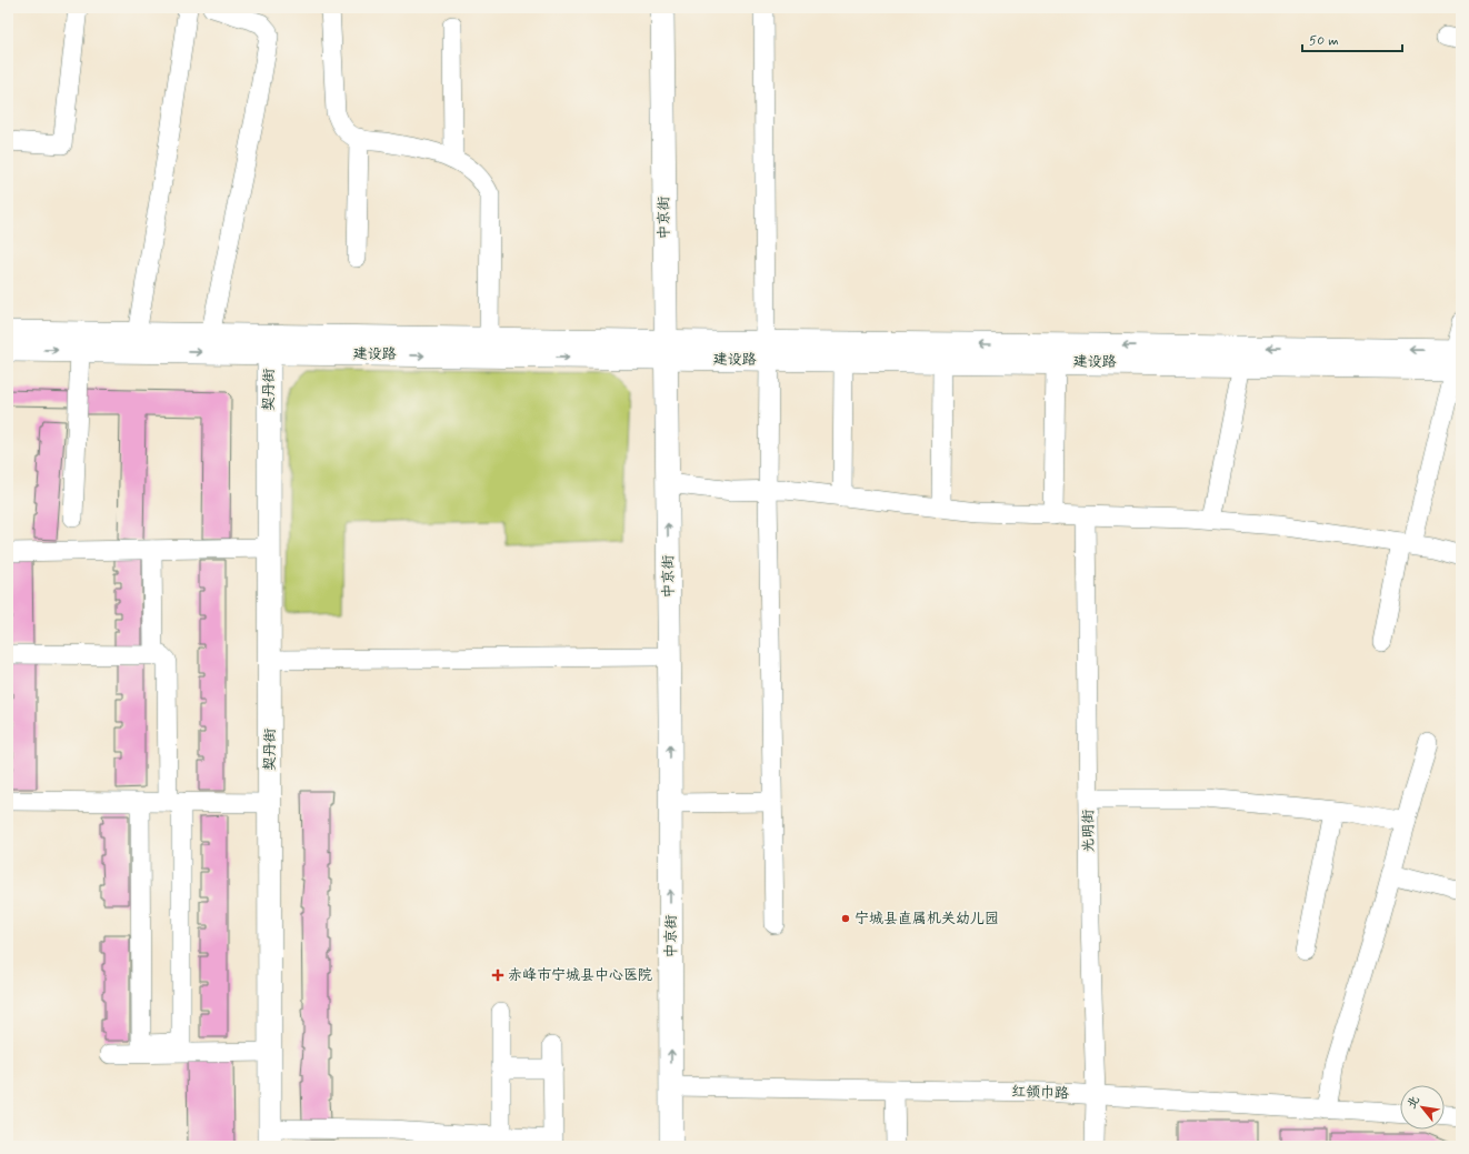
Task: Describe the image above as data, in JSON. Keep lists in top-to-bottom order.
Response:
{
  "streets": {
    "main road": ["中京街", "建设路", "契丹街"],
    "street": ["光明街", "红领巾路"]
  },
  "crossings": [
    ["中京街", "建设路"],
    ["中京街", "红领巾路"],
    ["建设路", "契丹街"],
    ["光明街", "红领巾路"]
  ],
  "places": {
    "other": ["宁城县直属机关幼儿园"],
    "health": ["赤峰市宁城县中心医院"]
  },
  "scale_bar": "50 m",
  "north": "top left"
}
